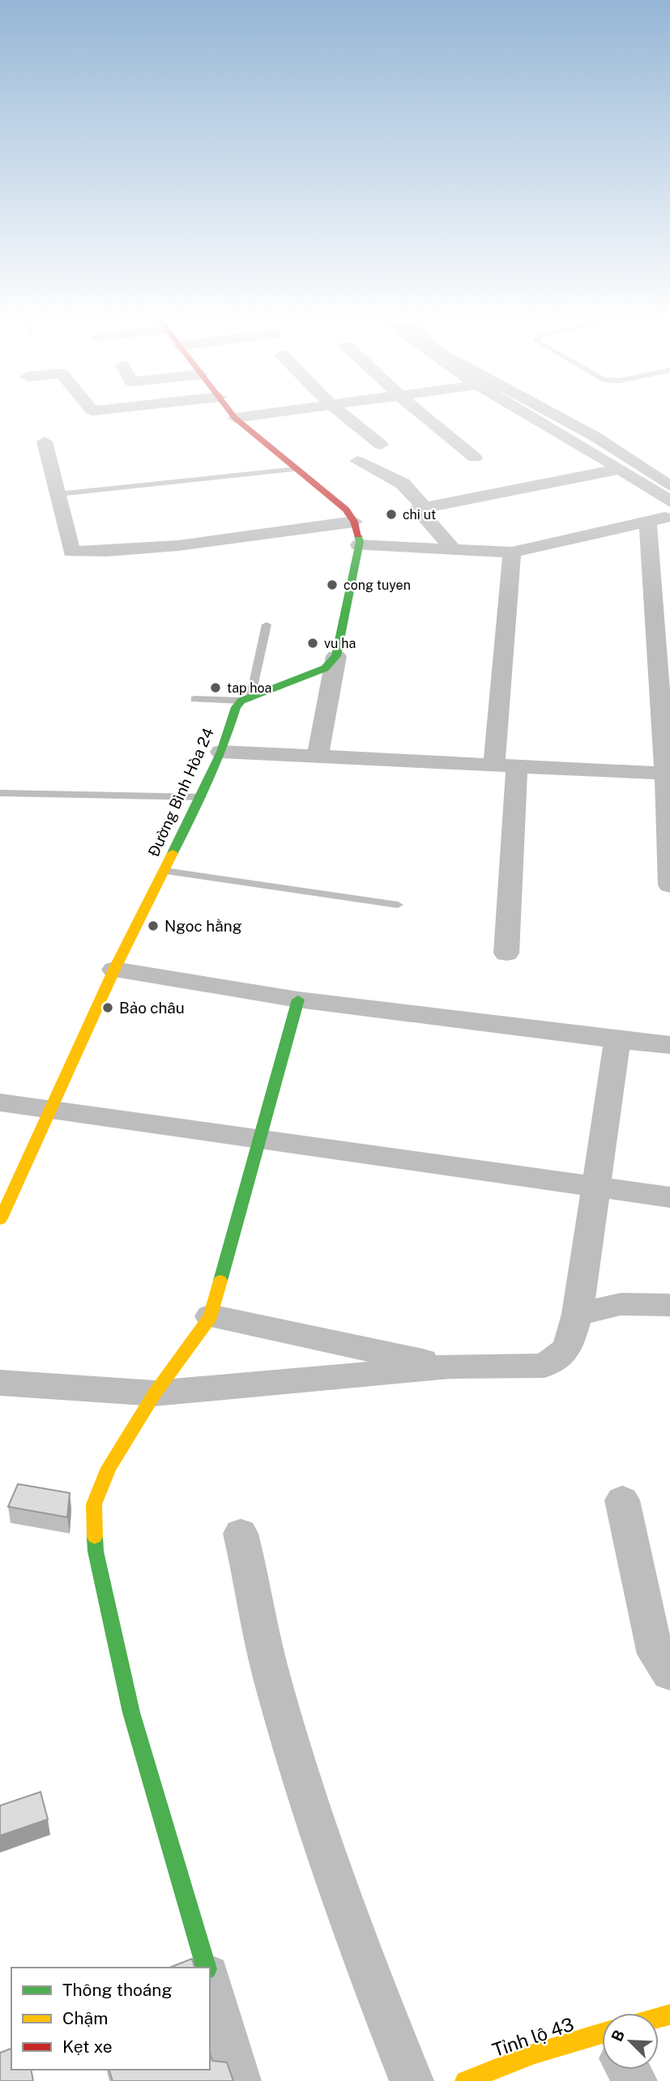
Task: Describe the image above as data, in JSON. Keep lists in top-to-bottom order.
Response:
{
  "streets": {
    "street": ["Đường Bình Hòa 24", "Tỉnh lộ 43"]
  },
  "places": [
    "chi ut",
    "cong tuyen",
    "vu ha",
    "tap hoa",
    "Ngoc hằng",
    "Bảo châu"
  ],
  "legend": ["Thông thoáng", "Chậm", "Kẹt xe"],
  "north": "top left"
}
